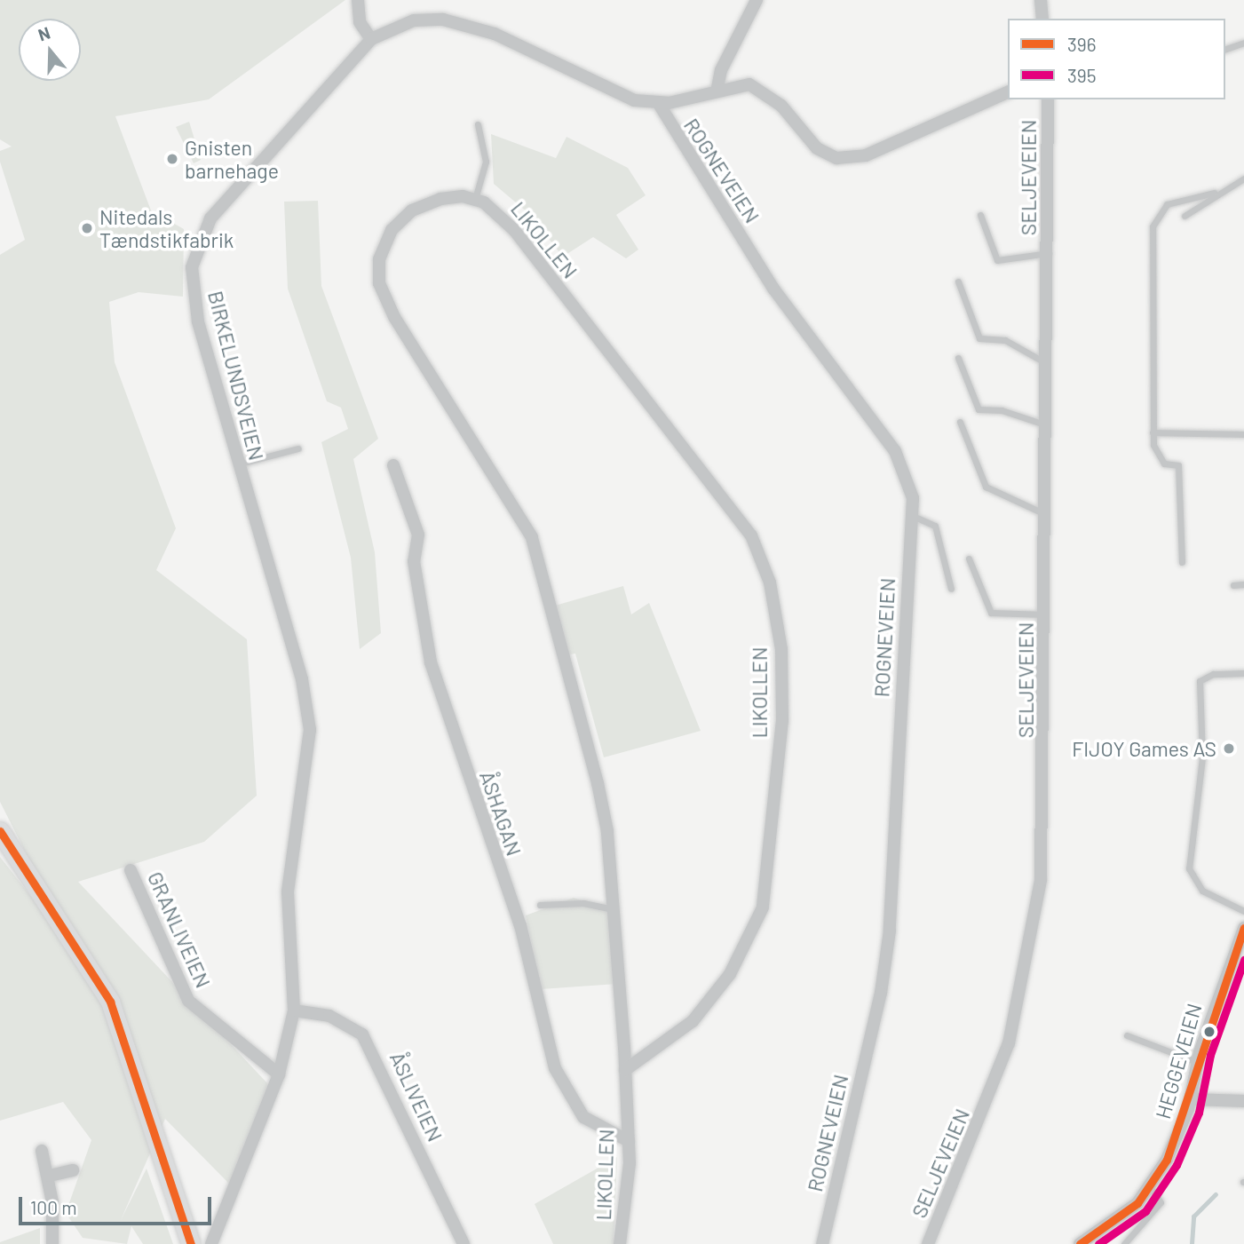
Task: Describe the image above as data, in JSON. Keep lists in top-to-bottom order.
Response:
{
  "streets": {
    "street": [
      "ROGNEVEIEN",
      "SELJEVEIEN",
      "LIKOLLEN",
      "BIRKELUNDSVEIEN",
      "ÅSHAGAN",
      "GRANLIVEIEN",
      "HEGGEVEIEN",
      "ÅSLIVEIEN"
    ]
  },
  "crossings": [
    ["ROGNEVEIEN", "BIRKELUNDSVEIEN"],
    ["LIKOLLEN", "ÅSHAGAN"],
    ["BIRKELUNDSVEIEN", "GRANLIVEIEN"],
    ["BIRKELUNDSVEIEN", "ÅSLIVEIEN"]
  ],
  "places": ["Gnisten barnehage", "Nitedals Tændstikfabrik", "FIJOY Games AS"],
  "lines": ["transit line 396", "transit line 395"],
  "legend": ["396", "395"],
  "scale_bar": "100 m",
  "north": "top"
}
